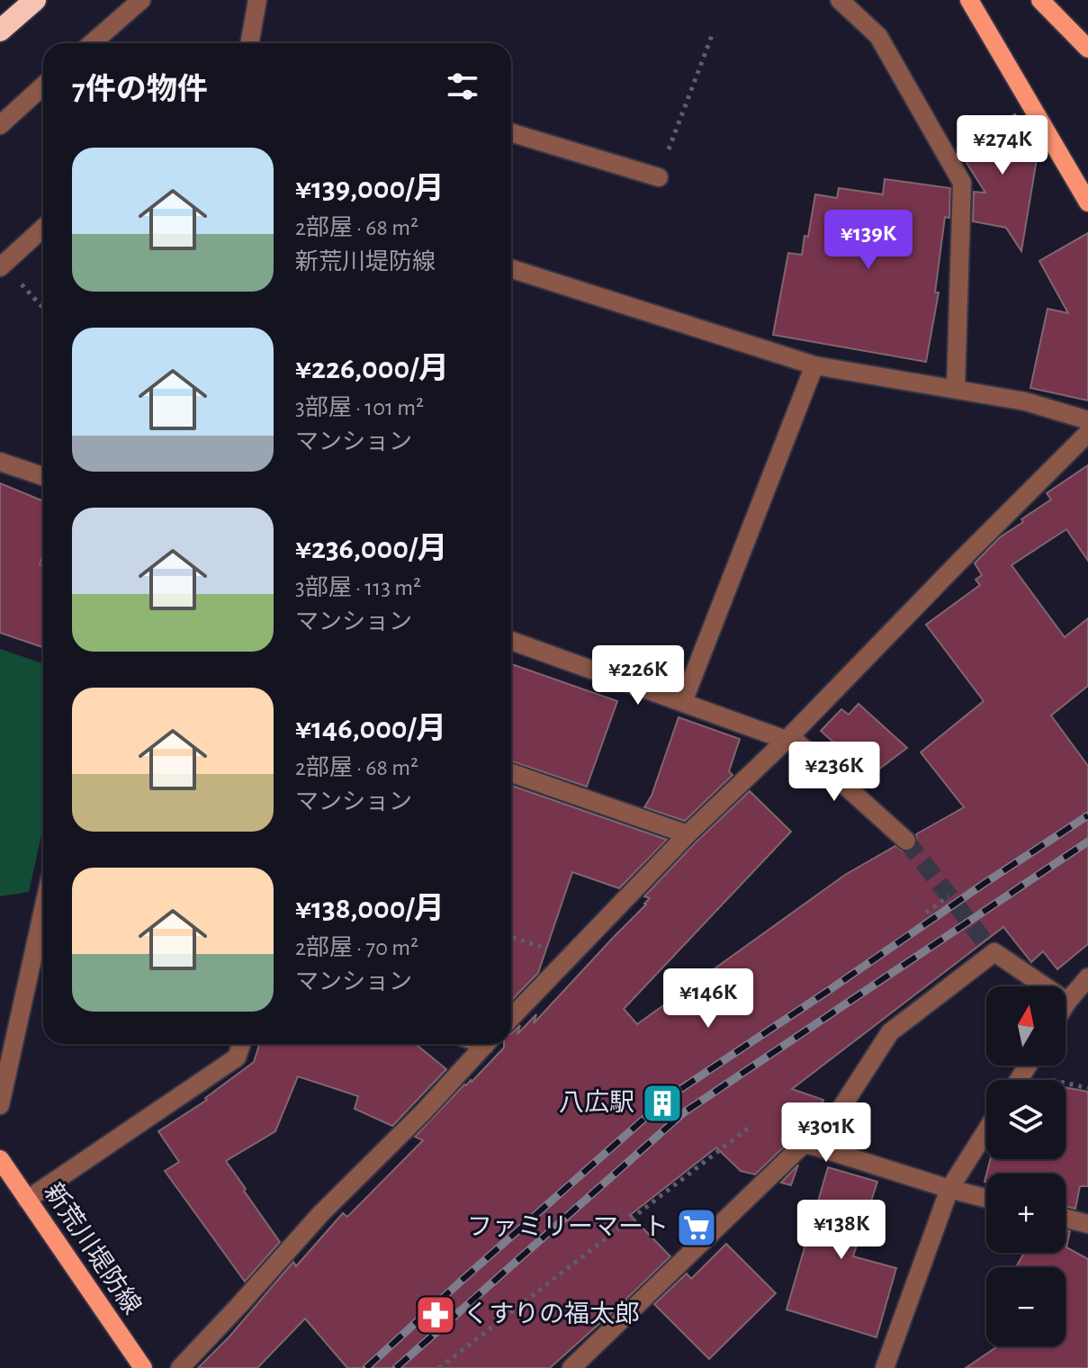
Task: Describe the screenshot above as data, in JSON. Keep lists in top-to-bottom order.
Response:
{
  "streets": {
    "main road": ["新荒川堤防線"]
  },
  "places": {
    "building": ["八広駅"],
    "supermarket": ["ファミリーマート"],
    "pharmacy": ["くすりの福太郎"]
  },
  "north": "top",
  "page": {
    "heading": "7件の物件",
    "price": [
      "¥274K",
      "¥139K",
      "¥226K",
      "¥236K",
      "¥146K",
      "¥301K",
      "¥138K"
    ],
    "list": [
      {
        "name": "¥139,000/月",
        "note": "2部屋 · 68 m² · 新荒川堤防線"
      },
      {
        "name": "¥226,000/月",
        "note": "3部屋 · 101 m² · マンション"
      },
      {
        "name": "¥236,000/月",
        "note": "3部屋 · 113 m² · マンション"
      },
      {
        "name": "¥146,000/月",
        "note": "2部屋 · 68 m² · マンション"
      },
      {
        "name": "¥138,000/月",
        "note": "2部屋 · 70 m² · マンション"
      }
    ],
    "map_buttons": ["+", "−"]
  }
}
